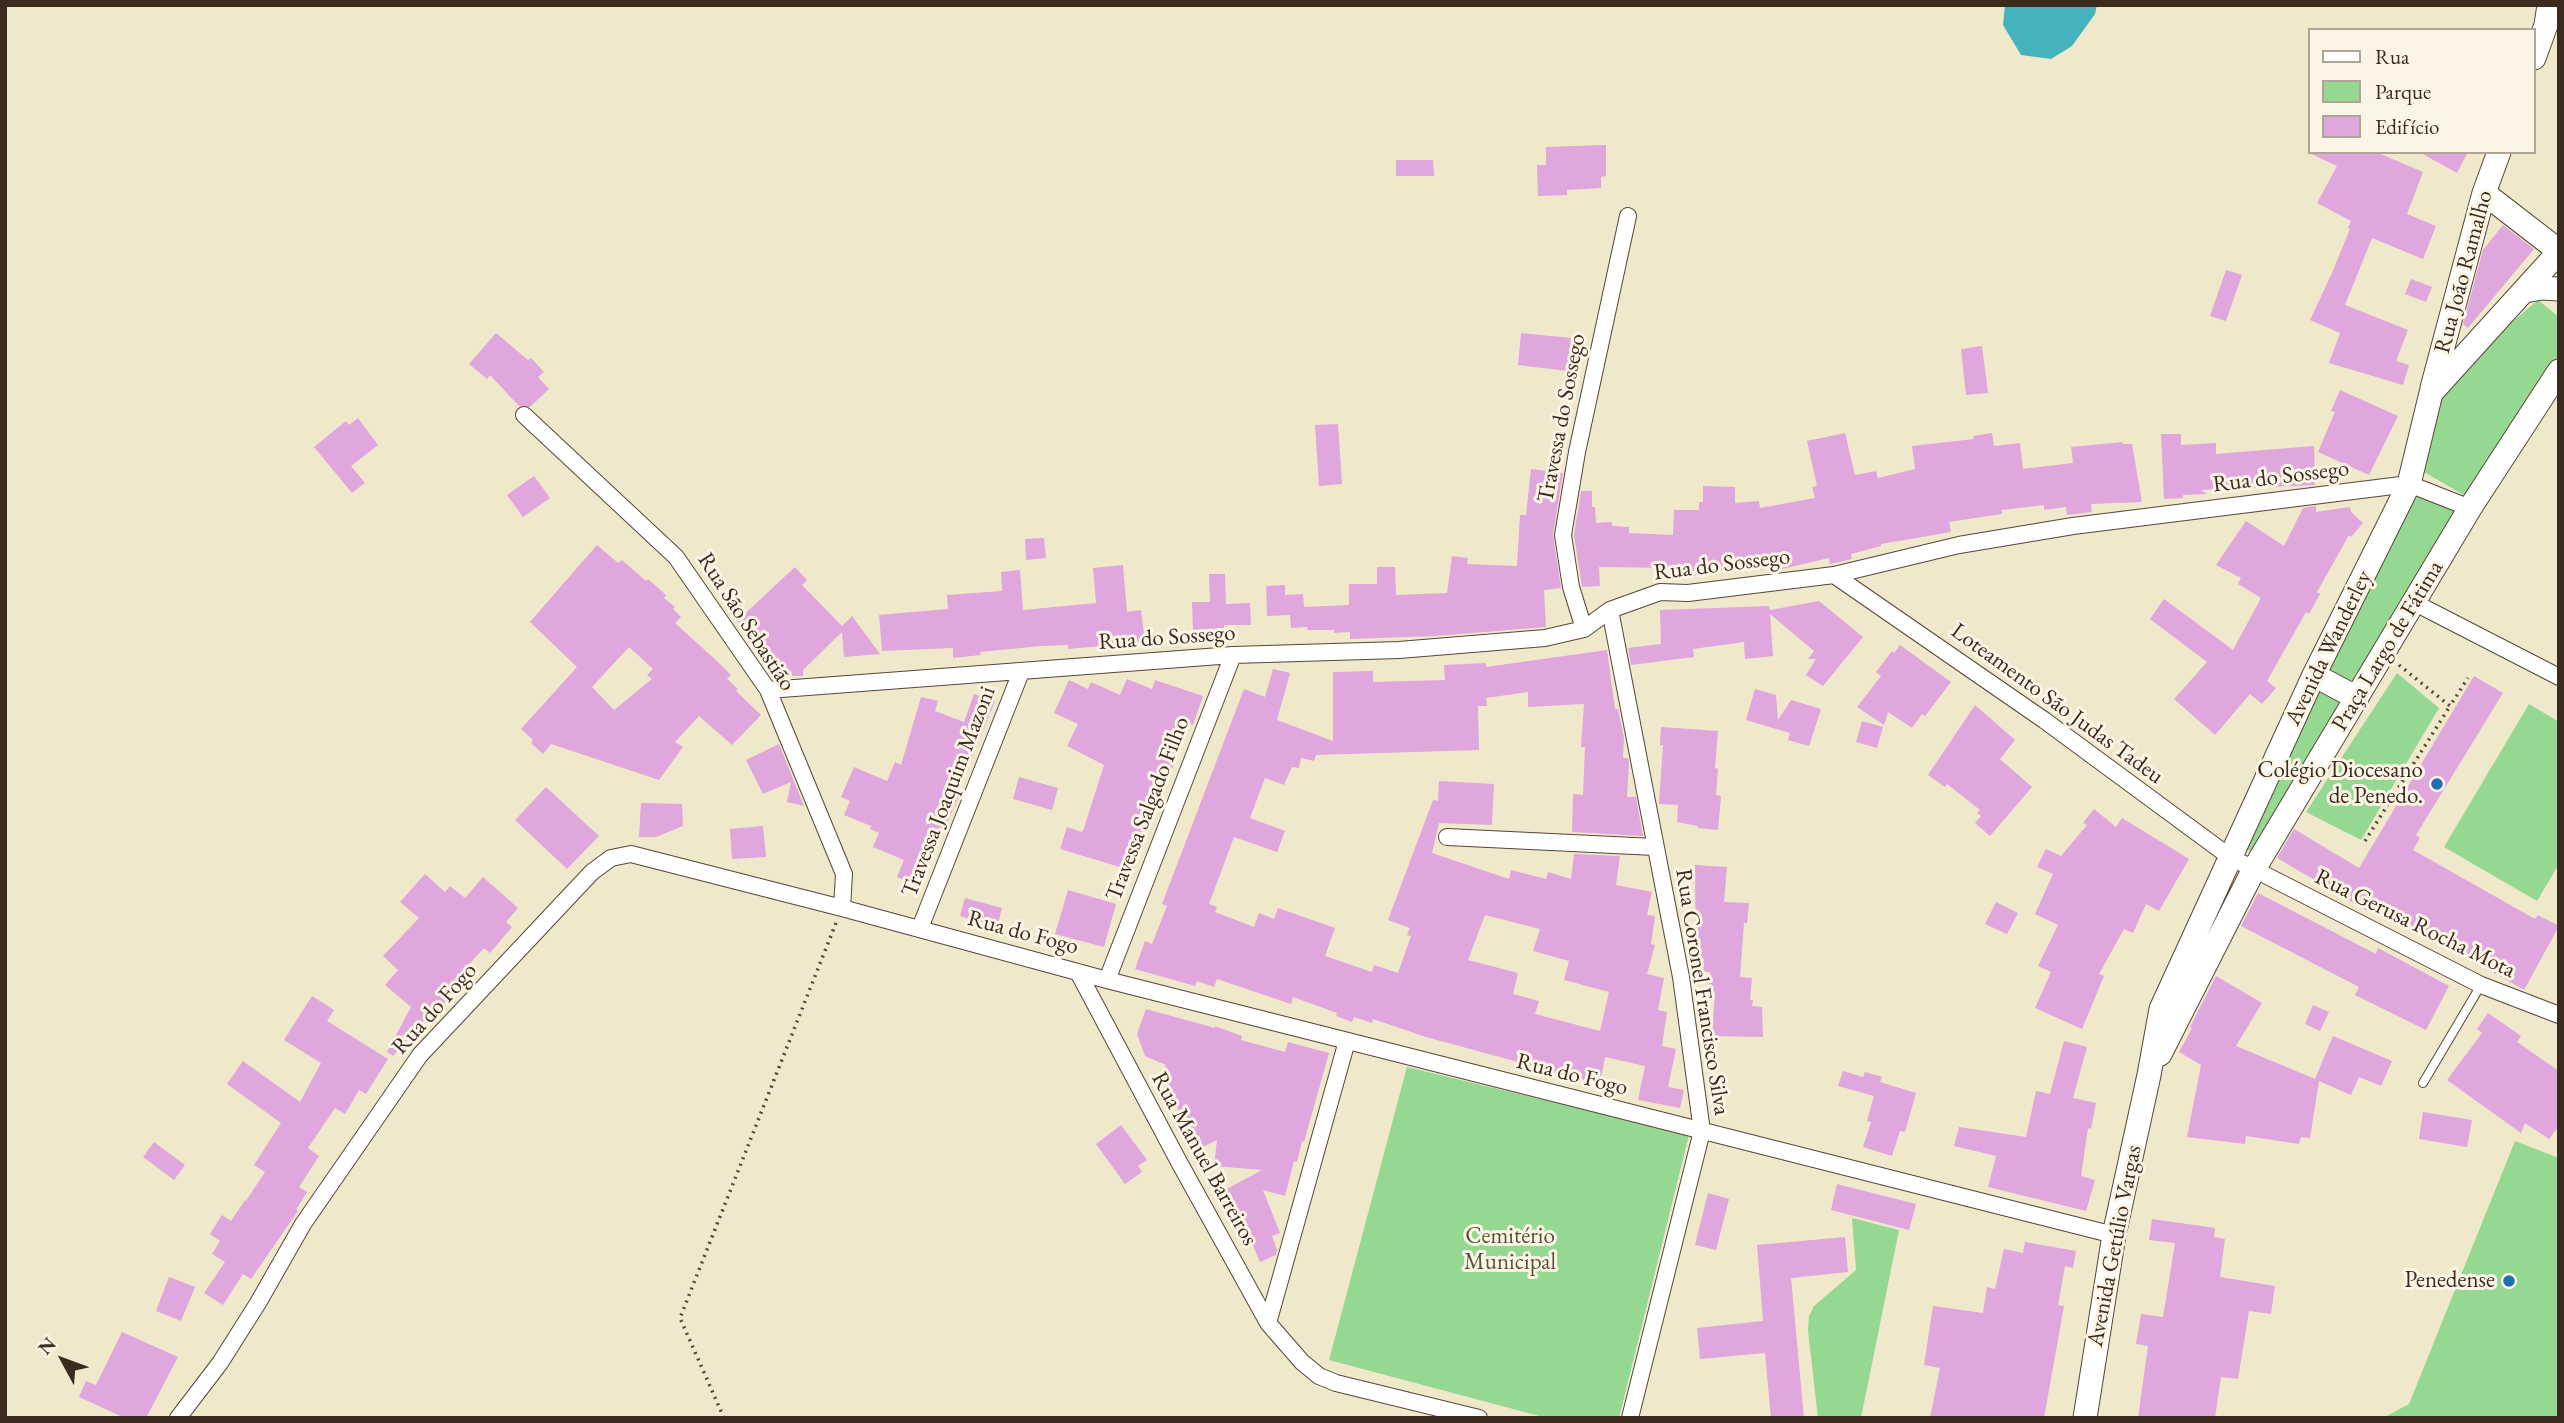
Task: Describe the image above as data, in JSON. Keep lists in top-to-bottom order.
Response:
{
  "streets": {
    "main road": [
      "Rua João Ramalho",
      "Praça Largo de Fátima",
      "Avenida Wanderley",
      "Avenida Getúlio Vargas"
    ],
    "street": [
      "Travessa do Sossego",
      "Rua do Sossego",
      "Rua São Sebastião",
      "Loteamento São Judas Tadeu",
      "Travessa Joaquim Mazoni",
      "Travessa Salgado Filho",
      "Rua Gerusa Rocha Mota",
      "Rua do Fogo",
      "Rua Coronel Francisco Silva",
      "Rua Manuel Barreiros"
    ]
  },
  "crossings": [
    ["Rua João Ramalho", "Avenida Wanderley"],
    ["Travessa do Sossego", "Rua do Sossego"],
    ["Rua do Sossego", "Rua São Sebastião"],
    ["Rua do Sossego", "Praça Largo de Fátima"],
    ["Rua do Sossego", "Avenida Wanderley"],
    ["Rua do Sossego", "Loteamento São Judas Tadeu"],
    ["Rua do Sossego", "Travessa Joaquim Mazoni"],
    ["Rua do Sossego", "Travessa Salgado Filho"],
    ["Rua do Sossego", "Rua Coronel Francisco Silva"],
    ["Rua São Sebastião", "Rua do Fogo"],
    ["Praça Largo de Fátima", "Avenida Wanderley"],
    ["Praça Largo de Fátima", "Loteamento São Judas Tadeu"],
    ["Praça Largo de Fátima", "Rua Gerusa Rocha Mota"],
    ["Praça Largo de Fátima", "Avenida Getúlio Vargas"],
    ["Avenida Wanderley", "Loteamento São Judas Tadeu"],
    ["Avenida Wanderley", "Avenida Getúlio Vargas"],
    ["Loteamento São Judas Tadeu", "Rua Gerusa Rocha Mota"],
    ["Travessa Joaquim Mazoni", "Rua do Fogo"],
    ["Travessa Salgado Filho", "Rua do Fogo"],
    ["Rua do Fogo", "Rua Coronel Francisco Silva"],
    ["Rua do Fogo", "Rua Manuel Barreiros"],
    ["Rua do Fogo", "Avenida Getúlio Vargas"]
  ],
  "parks": ["Cemitério Municipal"],
  "places": ["Colégio Diocesano de Penedo.", "Penedense"],
  "legend": ["Rua", "Parque", "Edifício"],
  "north": "top left"
}
